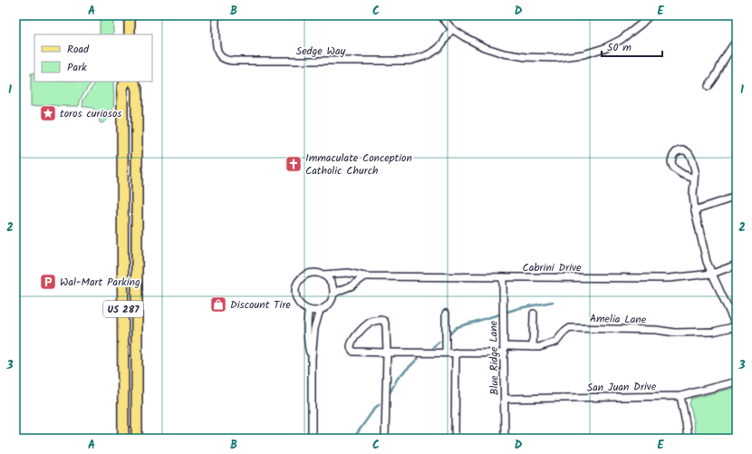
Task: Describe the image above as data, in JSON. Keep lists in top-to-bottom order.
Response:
{
  "streets": {
    "main road": ["US 287"],
    "street": [
      "Sedge Way",
      "Cabrini Drive",
      "Amelia Lane",
      "Blue Ridge Lane",
      "San Juan Drive"
    ]
  },
  "crossings": [
    ["Cabrini Drive", "Blue Ridge Lane"],
    ["Amelia Lane", "Blue Ridge Lane"],
    ["Blue Ridge Lane", "San Juan Drive"]
  ],
  "places": {
    "place": ["toros curiosos"],
    "church": ["Immaculate Conception Catholic Church"],
    "parking": ["Wal-Mart Parking"],
    "shop": ["Discount Tire"]
  },
  "legend": ["Road", "Park"],
  "scale_bar": "50 m",
  "grid": {
    "columns": [
      "A",
      "B",
      "C",
      "D",
      "E"
    ],
    "rows": ["1", "2", "3"]
  }
}
